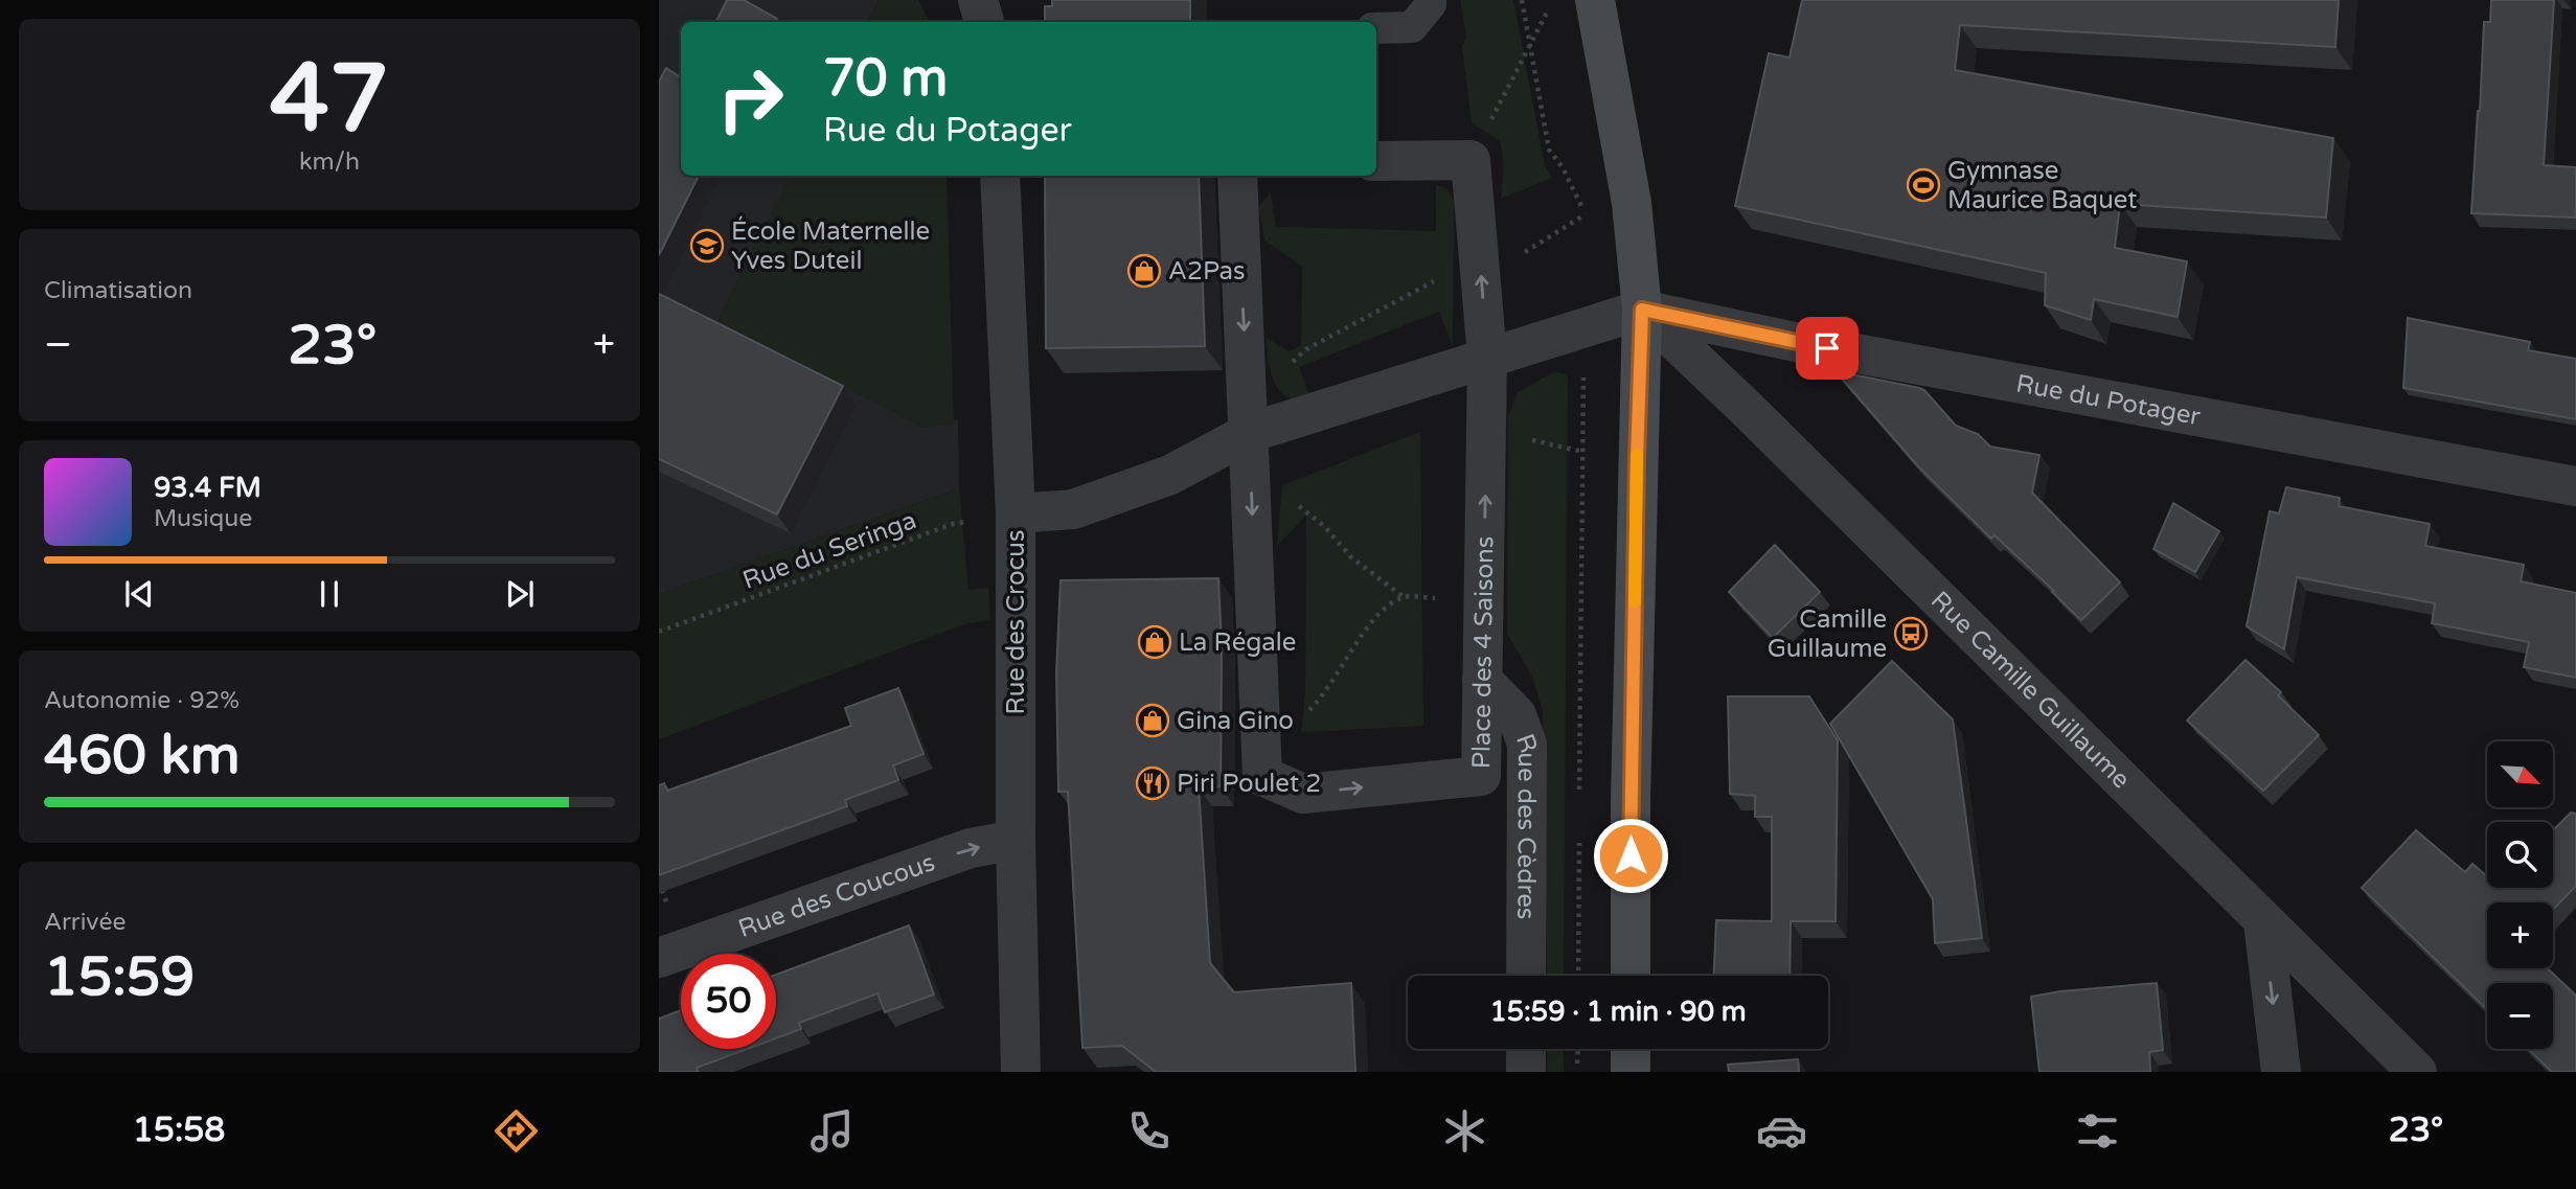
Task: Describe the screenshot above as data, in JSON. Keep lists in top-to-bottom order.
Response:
{
  "streets": {
    "street": [
      "Rue du Potager",
      "Rue des Crocus",
      "Place des 4 Saisons",
      "Rue Camille Guillaume",
      "Rue des Cèdres",
      "Rue des Coucous"
    ],
    "path": ["Rue du Seringa"]
  },
  "crossings": [
    ["Rue du Potager", "Rue Camille Guillaume"],
    ["Rue du Seringa", "Rue des Crocus"],
    ["Rue des Crocus", "Rue des Coucous"],
    ["Place des 4 Saisons", "Rue des Cèdres"]
  ],
  "one_way": ["Rue des Coucous"],
  "places": {
    "sports": ["Gymnase Maurice Baquet"],
    "school or university": ["École Maternelle Yves Duteil"],
    "shop": ["A2Pas", "La Régale", "Gina Gino"],
    "bus stop": ["Camille Guillaume"],
    "restaurant": ["Piri Poulet 2"]
  },
  "north": "bottom right",
  "page": {
    "tile": [
      ["47", "km/h"],
      "Climatisation",
      ["Autonomie · 92%", "460 km"],
      ["Arrivée", "15:59"]
    ],
    "turn": ["70 m", "Rue du Potager"],
    "heat": ["−", "23°", "+"],
    "song": ["93.4 FM", "Musique"],
    "map_buttons": ["+", "−"],
    "limit": "50",
    "trip": "15:59 · 1 min · 90 m",
    "tabs": ["15:58", "23°"]
  }
}
